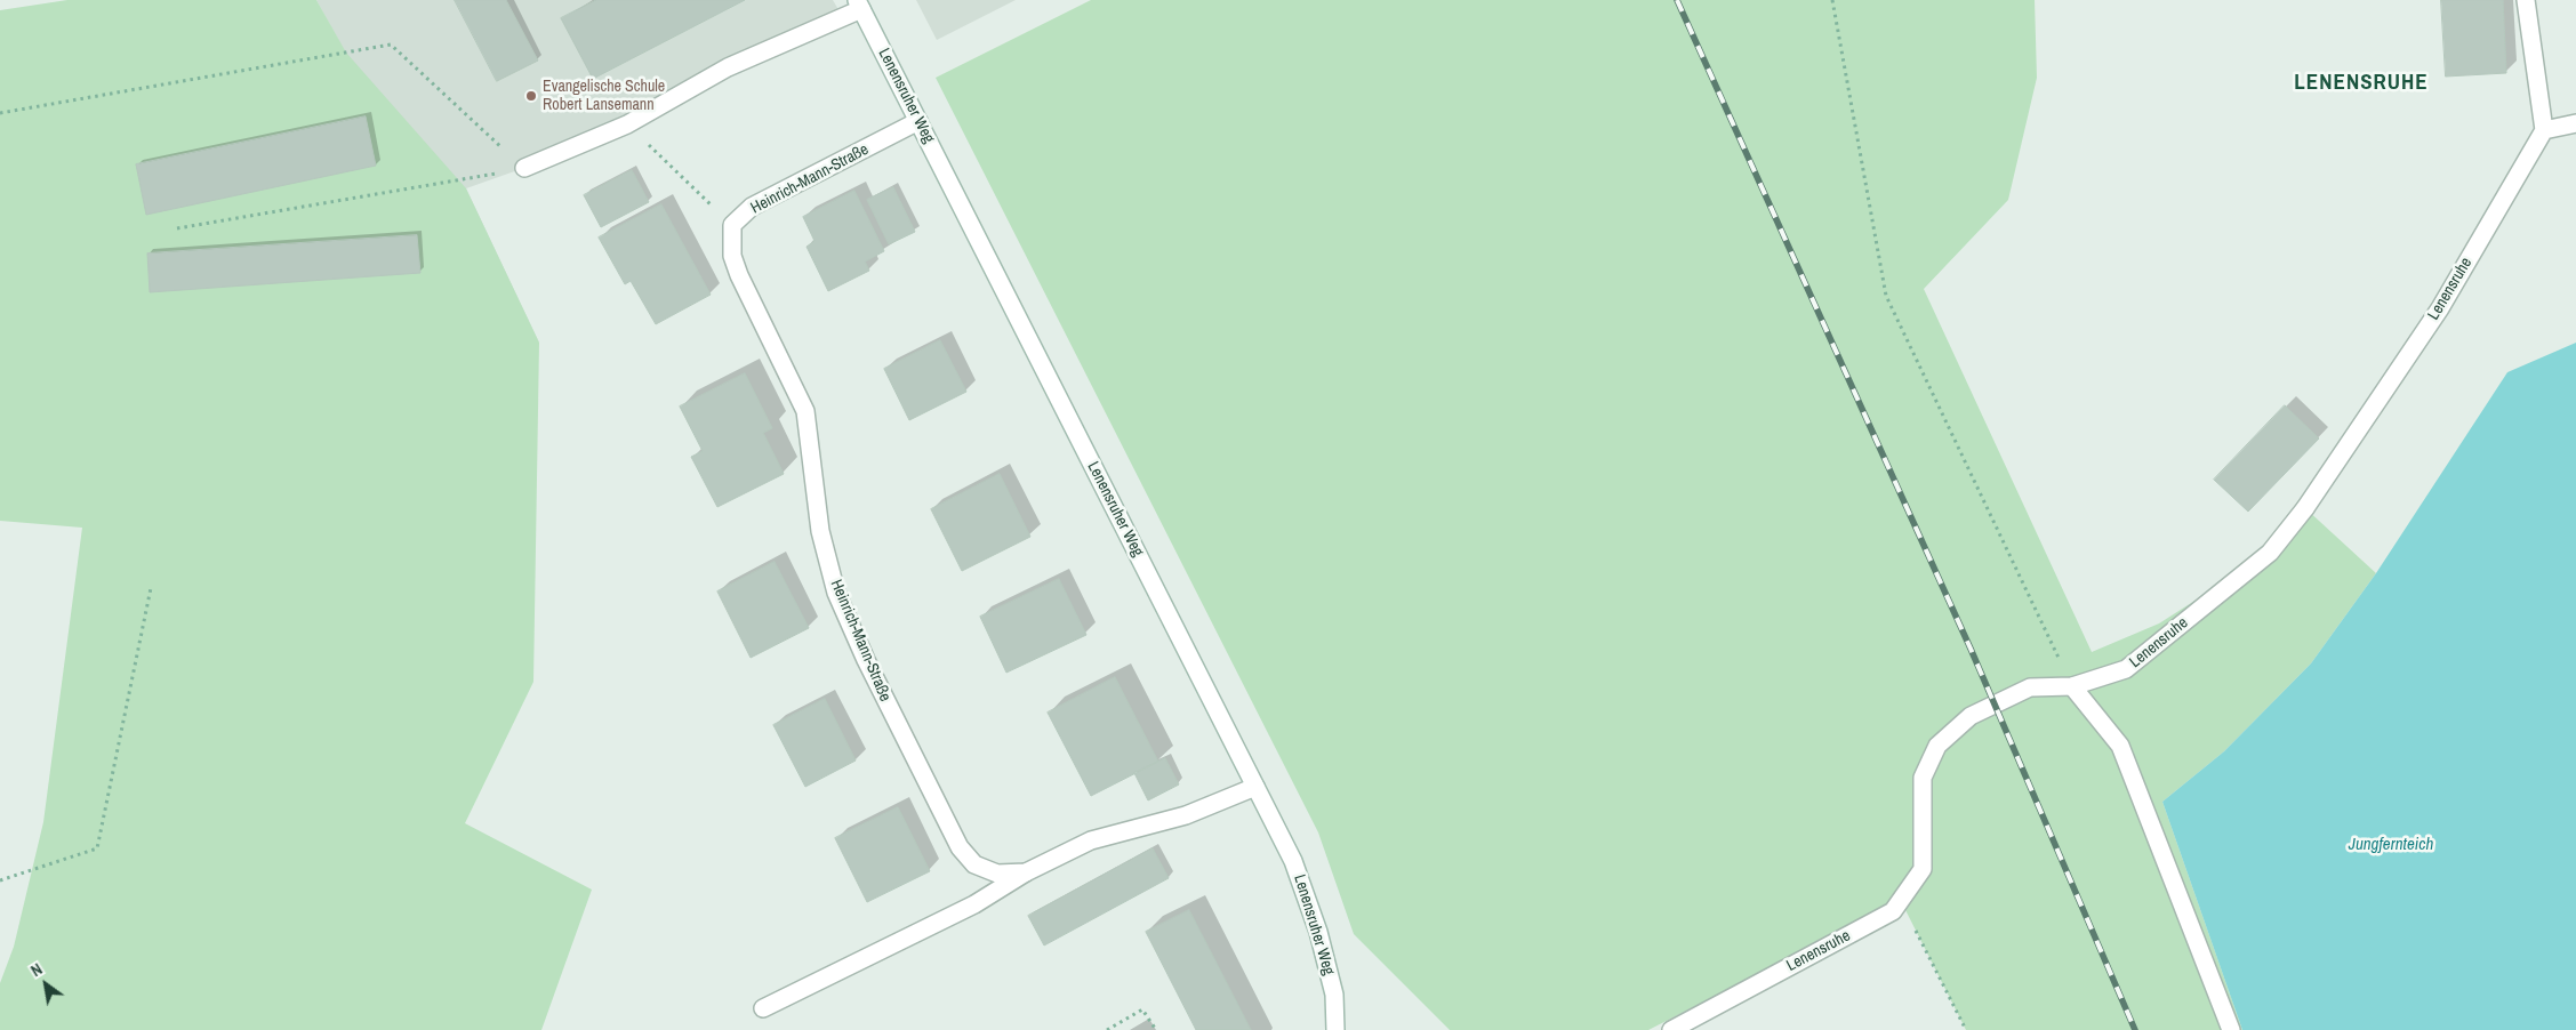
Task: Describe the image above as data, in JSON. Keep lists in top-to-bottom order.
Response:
{
  "streets": {
    "street": ["Lenensruher Weg", "Heinrich-Mann-Straße", "Lenensruhe"]
  },
  "crossings": [
    ["Lenensruher Weg", "Heinrich-Mann-Straße"]
  ],
  "districts": ["LENENSRUHE"],
  "water": ["Jungfernteich"],
  "places": ["Evangelische Schule Robert Lansemann"],
  "north": "top left"
}
